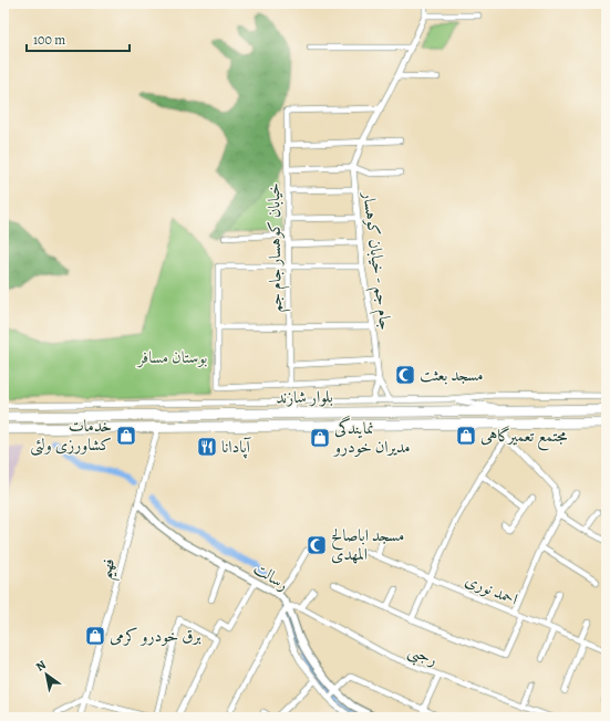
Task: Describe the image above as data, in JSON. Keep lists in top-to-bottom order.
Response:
{
  "streets": {
    "highway": ["بلوار شازند"],
    "street": [
      "خیابان کوهسار جام جم",
      "جام جم - خیابان کوهسار",
      "فهیم",
      "رسالت",
      "احمد نوری",
      "رجبی"
    ]
  },
  "crossings": [
    ["خیابان کوهسار جام جم", "جام جم - خیابان کوهسار"],
    ["بلوار شازند", "فهیم"],
    ["فهیم", "رسالت"],
    ["رسالت", "رجبی"]
  ],
  "parks": ["بوستان مسافر"],
  "places": {
    "mosque": ["مسجد بعثت", "مسجد اباصالح المهدی"],
    "shop": [
      "خدمات کشاورزی ولئی",
      "مجتمع تعمیرگاهی",
      "نمایندگی مدیران خودرو",
      "برق خودرو کرمی"
    ],
    "restaurant": ["آپادانا"]
  },
  "scale_bar": "100 m",
  "north": "top left"
}
